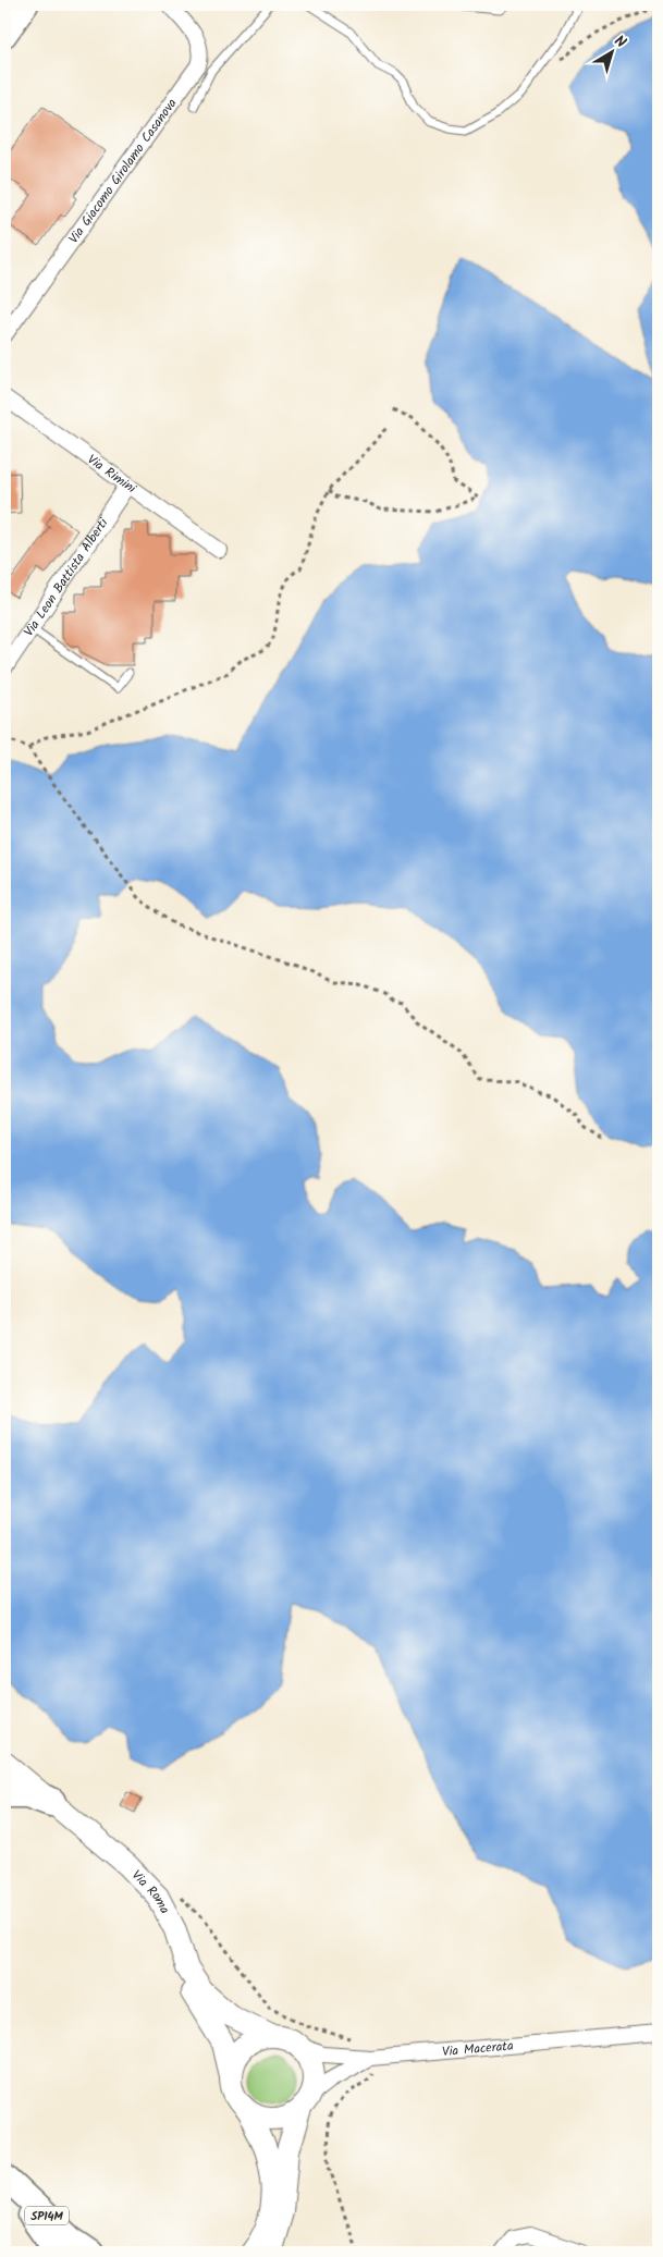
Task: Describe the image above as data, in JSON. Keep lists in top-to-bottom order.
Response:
{
  "streets": {
    "main road": ["Via Roma", "SP14M"],
    "street": [
      "Via Giacomo Girolamo Casanova",
      "Via Rimini",
      "Via Leon Battista Alberti",
      "Via Macerata"
    ]
  },
  "crossings": [
    ["Via Rimini", "Via Leon Battista Alberti"],
    ["Via Roma", "Via Macerata"]
  ],
  "north": "top right"
}
